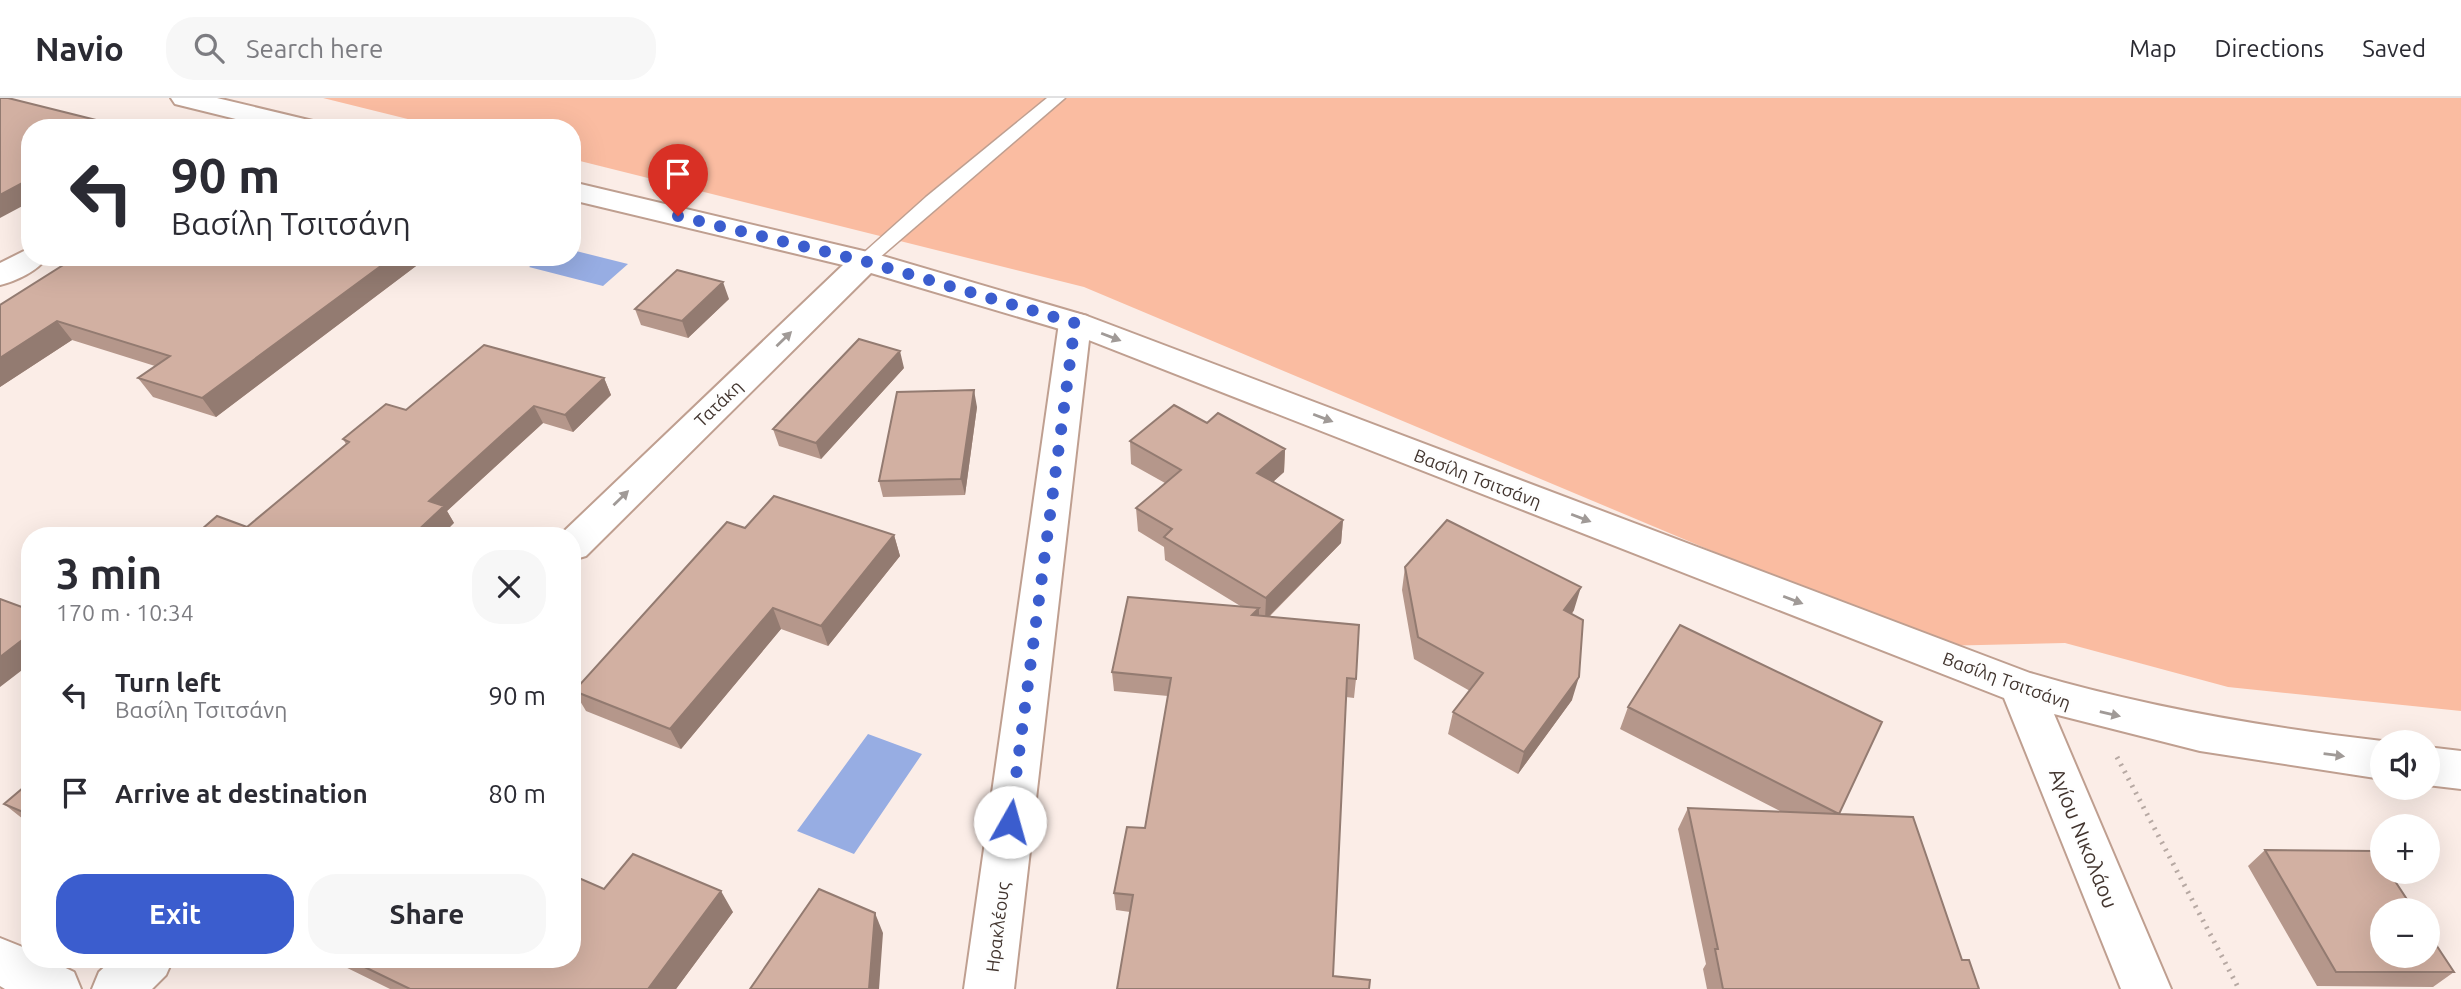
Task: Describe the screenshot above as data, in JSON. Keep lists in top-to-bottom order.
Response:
{
  "streets": {
    "street": [
      "Τατάκη",
      "Βασίλη Τσιτσάνη",
      "Αγίου Νικολάου",
      "Ηρακλέους"
    ]
  },
  "crossings": [
    ["Τατάκη", "Βασίλη Τσιτσάνη"],
    ["Βασίλη Τσιτσάνη", "Αγίου Νικολάου"],
    ["Βασίλη Τσιτσάνη", "Ηρακλέους"]
  ],
  "one_way": ["Τατάκη", "Βασίλη Τσιτσάνη"],
  "page": {
    "header": "Navio",
    "search": "Search here",
    "nav": ["Map", "Directions", "Saved"],
    "turn": ["90 m", "Βασίλη Τσιτσάνη"],
    "heading": ["3 min", "170 m · 10:34"],
    "list": [
      {
        "name": "Turn left",
        "note": "Βασίλη Τσιτσάνη",
        "value": "90 m"
      },
      {
        "name": "Arrive at destination",
        "value": "80 m"
      }
    ],
    "map_buttons": ["+", "−"],
    "buttons": ["Exit", "Share"]
  }
}
